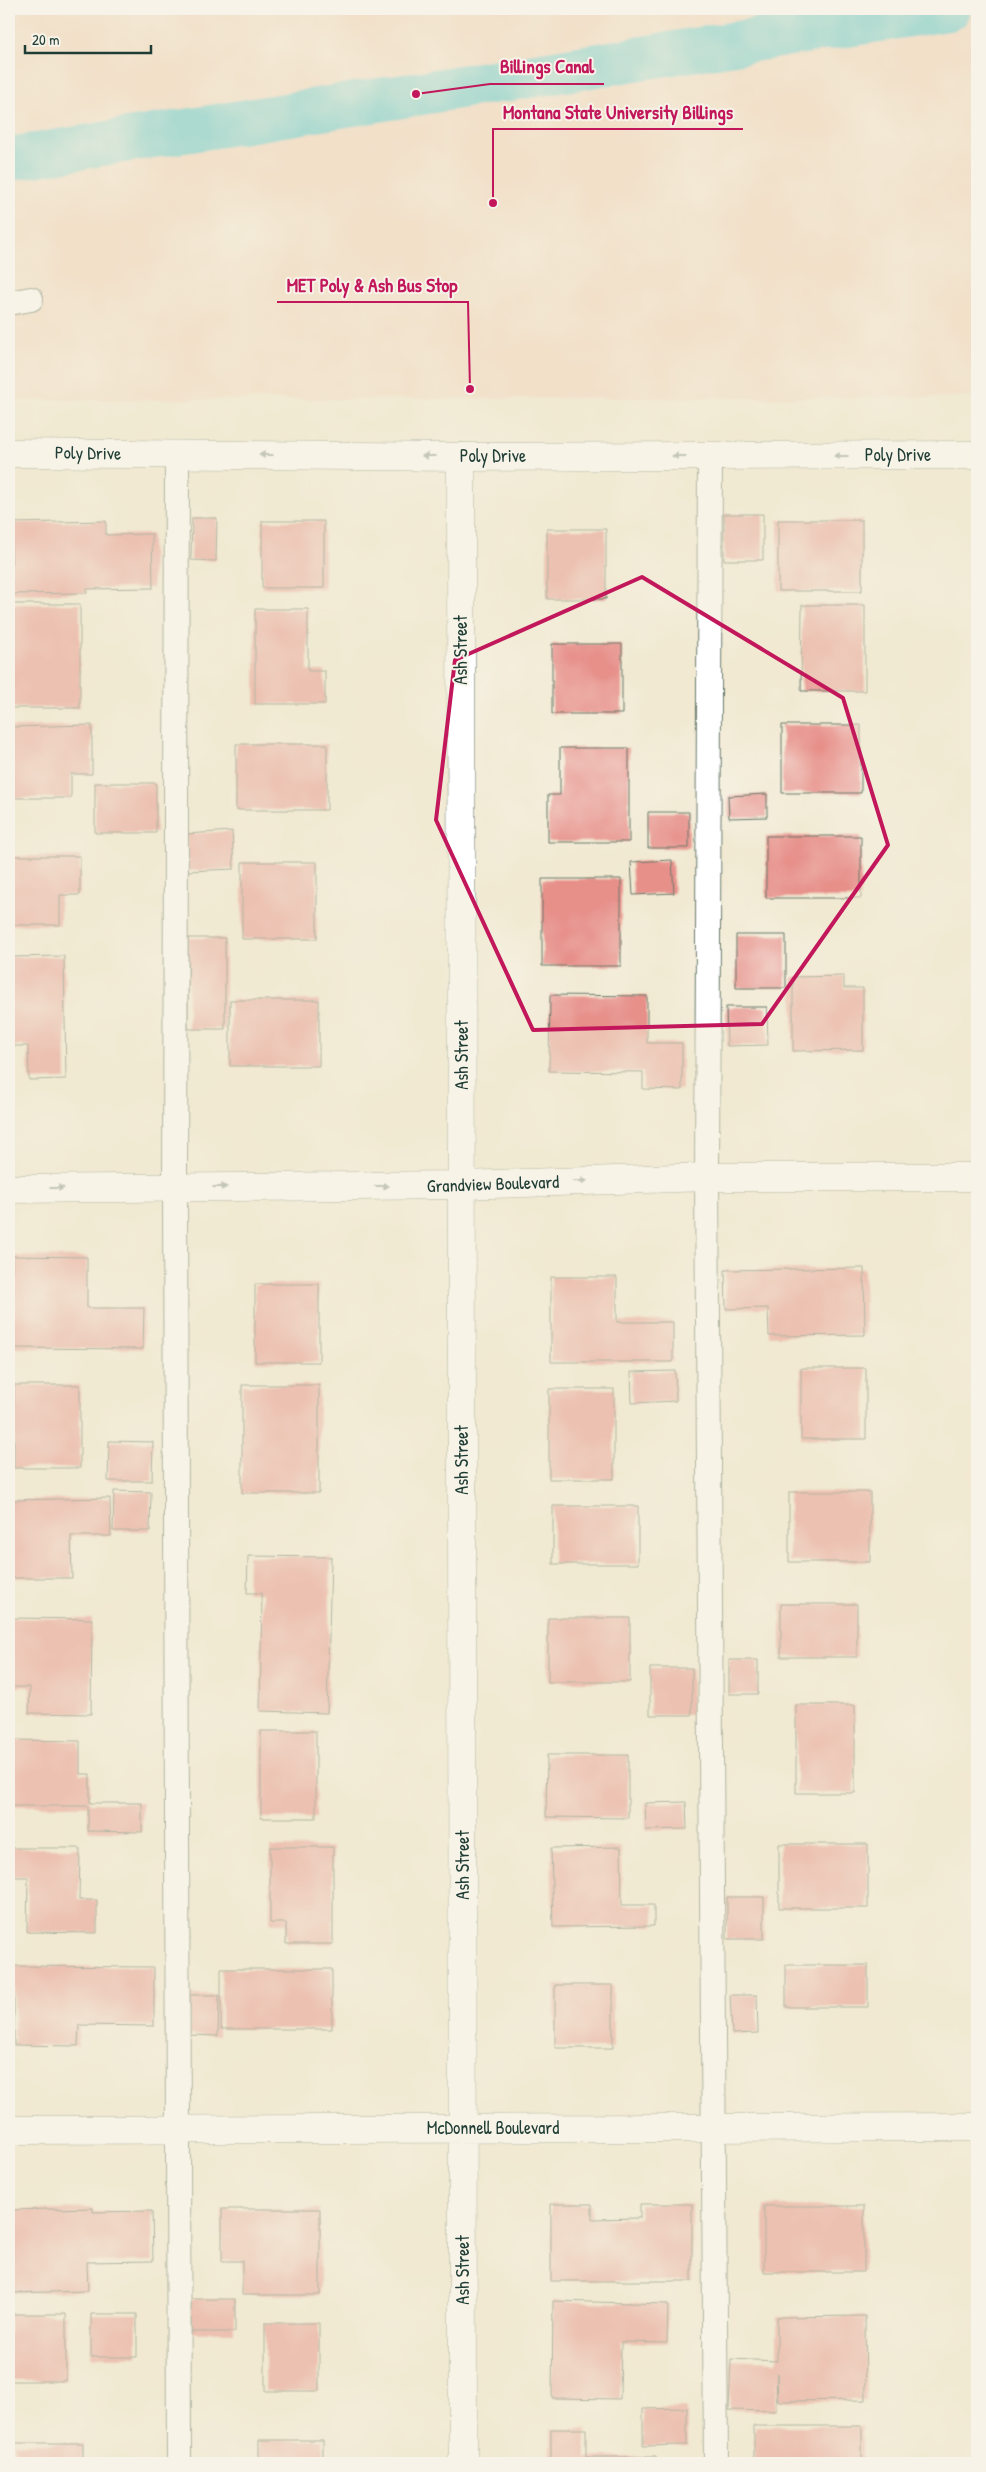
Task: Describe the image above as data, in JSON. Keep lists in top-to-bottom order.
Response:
{
  "streets": {
    "street": [
      "Poly Drive",
      "Ash Street",
      "Grandview Boulevard",
      "McDonnell Boulevard"
    ]
  },
  "crossings": [
    ["Poly Drive", "Ash Street"],
    ["Ash Street", "Grandview Boulevard"],
    ["Ash Street", "McDonnell Boulevard"]
  ],
  "one_way": ["Poly Drive", "Grandview Boulevard"],
  "places": ["Billings Canal", "Montana State University Billings", "MET Poly & Ash Bus Stop"],
  "scale_bar": "20 m"
}
